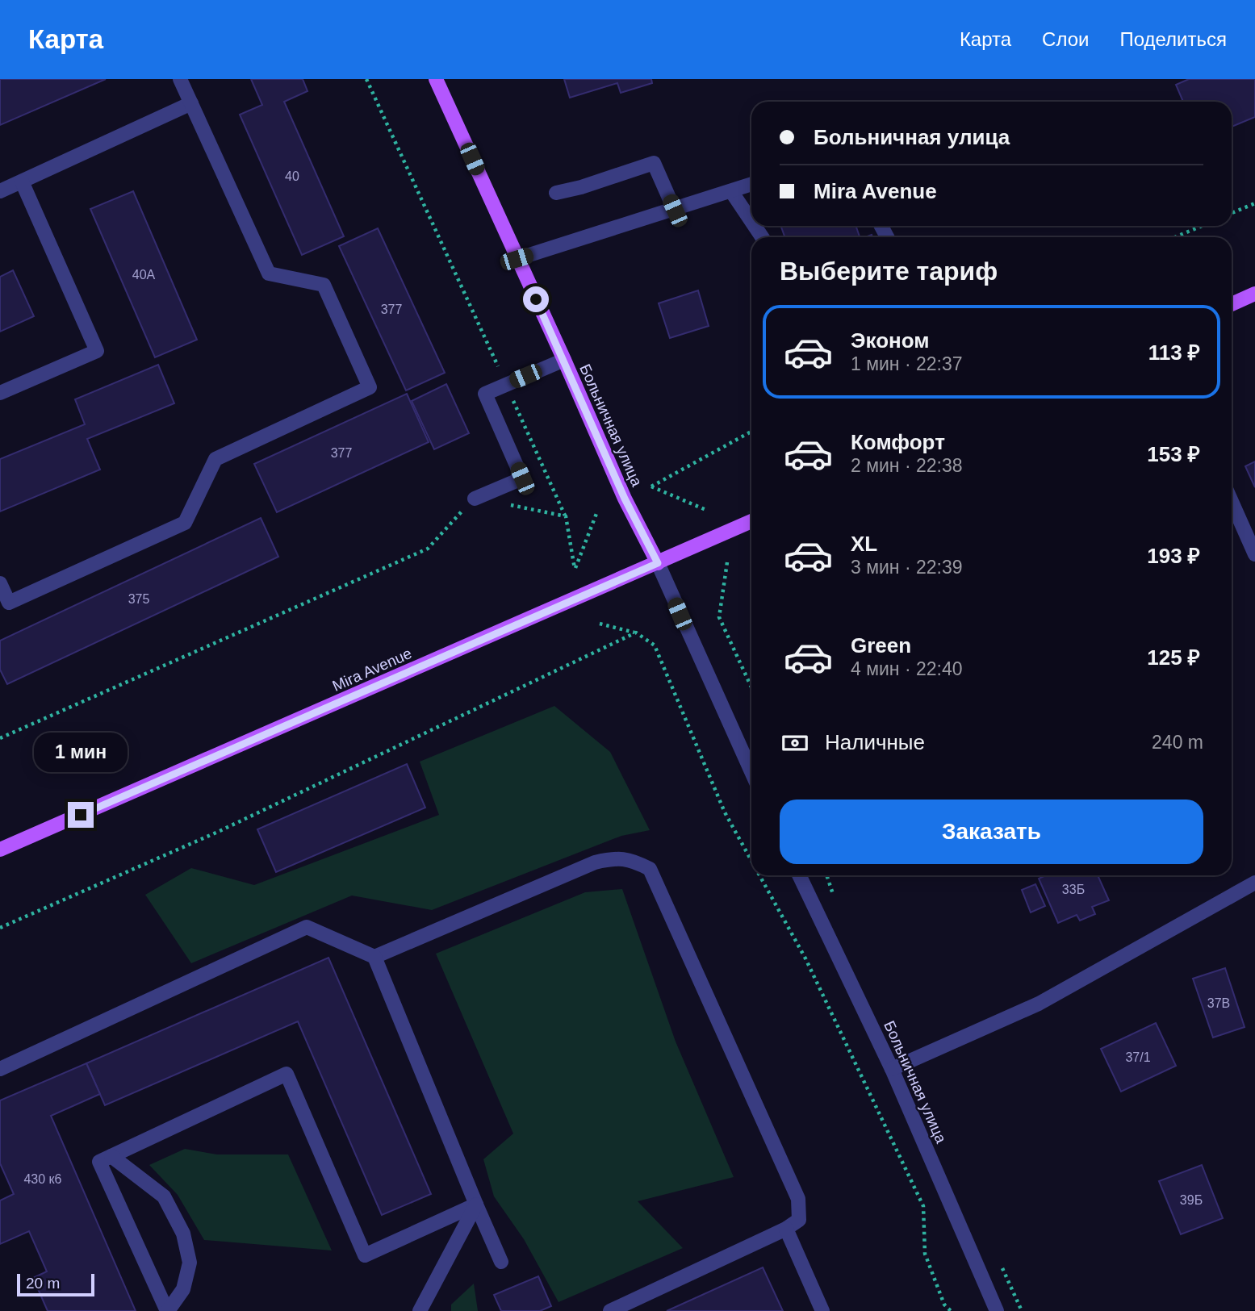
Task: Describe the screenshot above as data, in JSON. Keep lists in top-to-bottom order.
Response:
{
  "streets": {
    "main road": ["Больничная улица", "Mira Avenue"]
  },
  "crossings": [
    ["Больничная улица", "Mira Avenue"]
  ],
  "house_numbers": [
    "40",
    "40А",
    "377",
    "377",
    "375",
    "33Б",
    "37В",
    "37/1",
    "430 к6",
    "39Б"
  ],
  "scale_bar": "20 m",
  "page": {
    "header": "Карта",
    "nav": ["Карта", "Слои", "Поделиться"],
    "banner": ["Больничная улица", "Mira Avenue"],
    "heading": "Выберите тариф",
    "list": [
      {
        "name": "Эконом",
        "note": "1 мин · 22:37",
        "value": "113 ₽"
      },
      {
        "name": "Комфорт",
        "note": "2 мин · 22:38",
        "value": "153 ₽"
      },
      {
        "name": "XL",
        "note": "3 мин · 22:39",
        "value": "193 ₽"
      },
      {
        "name": "Green",
        "note": "4 мин · 22:40",
        "value": "125 ₽"
      }
    ],
    "pay": ["Наличные", "240 m"],
    "bubble": "1 мин",
    "buttons": "Заказать",
    "scale": "20 m"
  }
}
